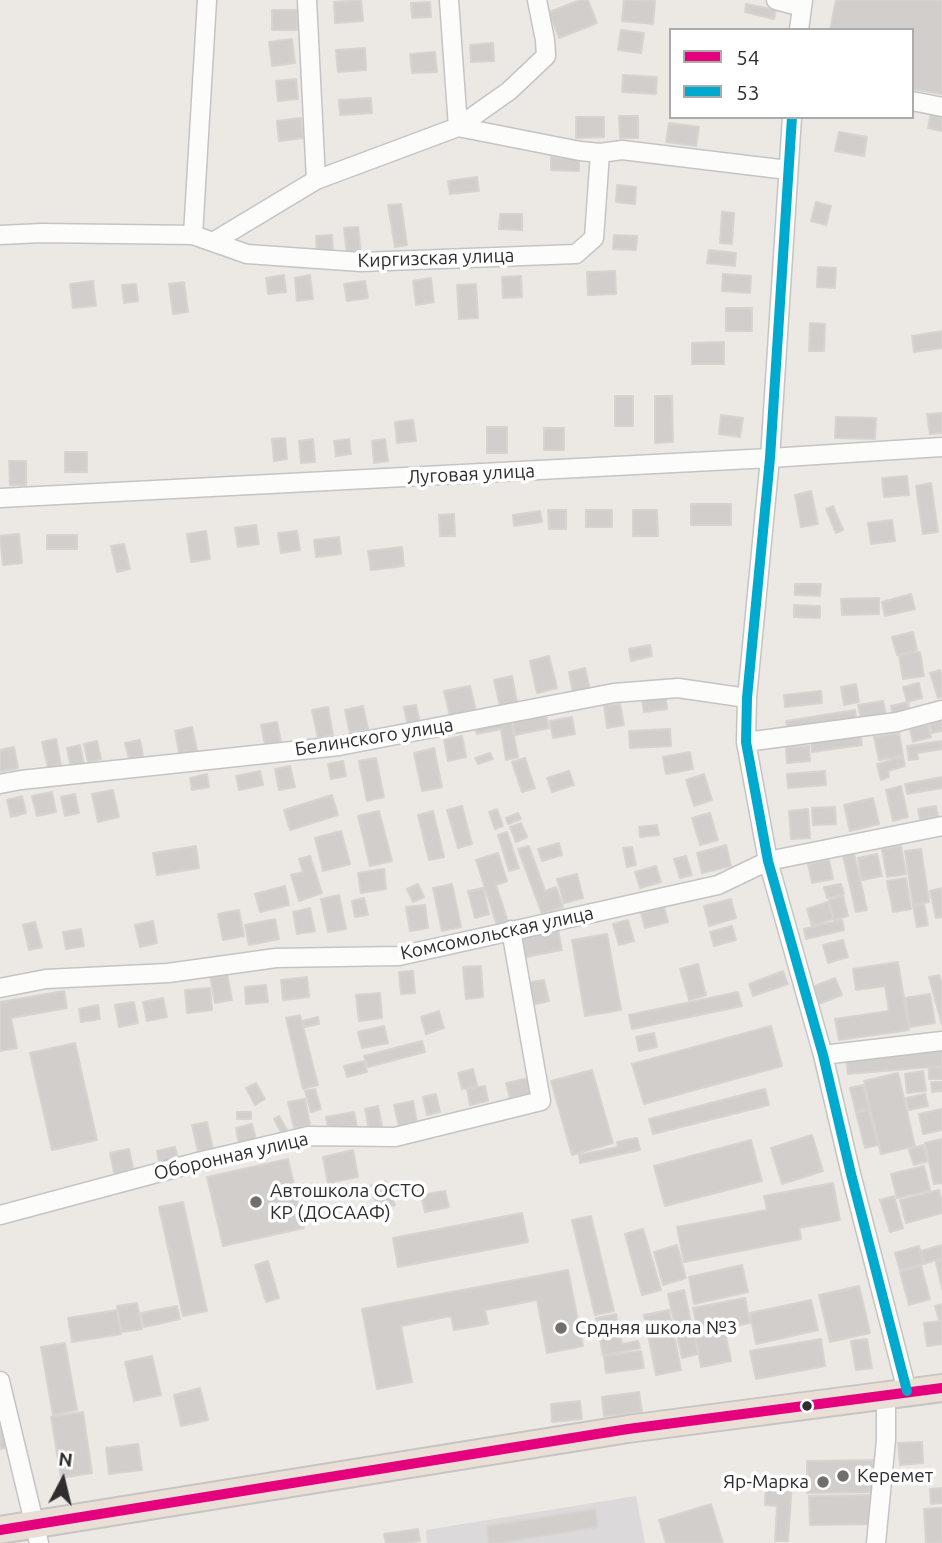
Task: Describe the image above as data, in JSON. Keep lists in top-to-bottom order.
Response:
{
  "streets": {
    "street": [
      "Киргизская улица",
      "Луговая улица",
      "Белинского улица",
      "Комсомольская улица",
      "Оборонная улица"
    ]
  },
  "crossings": [
    ["Комсомольская улица", "Оборонная улица"]
  ],
  "places": [
    "Автошкола ОСТО КР (ДОСААФ)",
    "Срдняя школа №3",
    "Керемет",
    "Яр-Марка"
  ],
  "lines": ["transit line 53", "transit line 54"],
  "legend": ["54", "53"],
  "north": "top"
}
